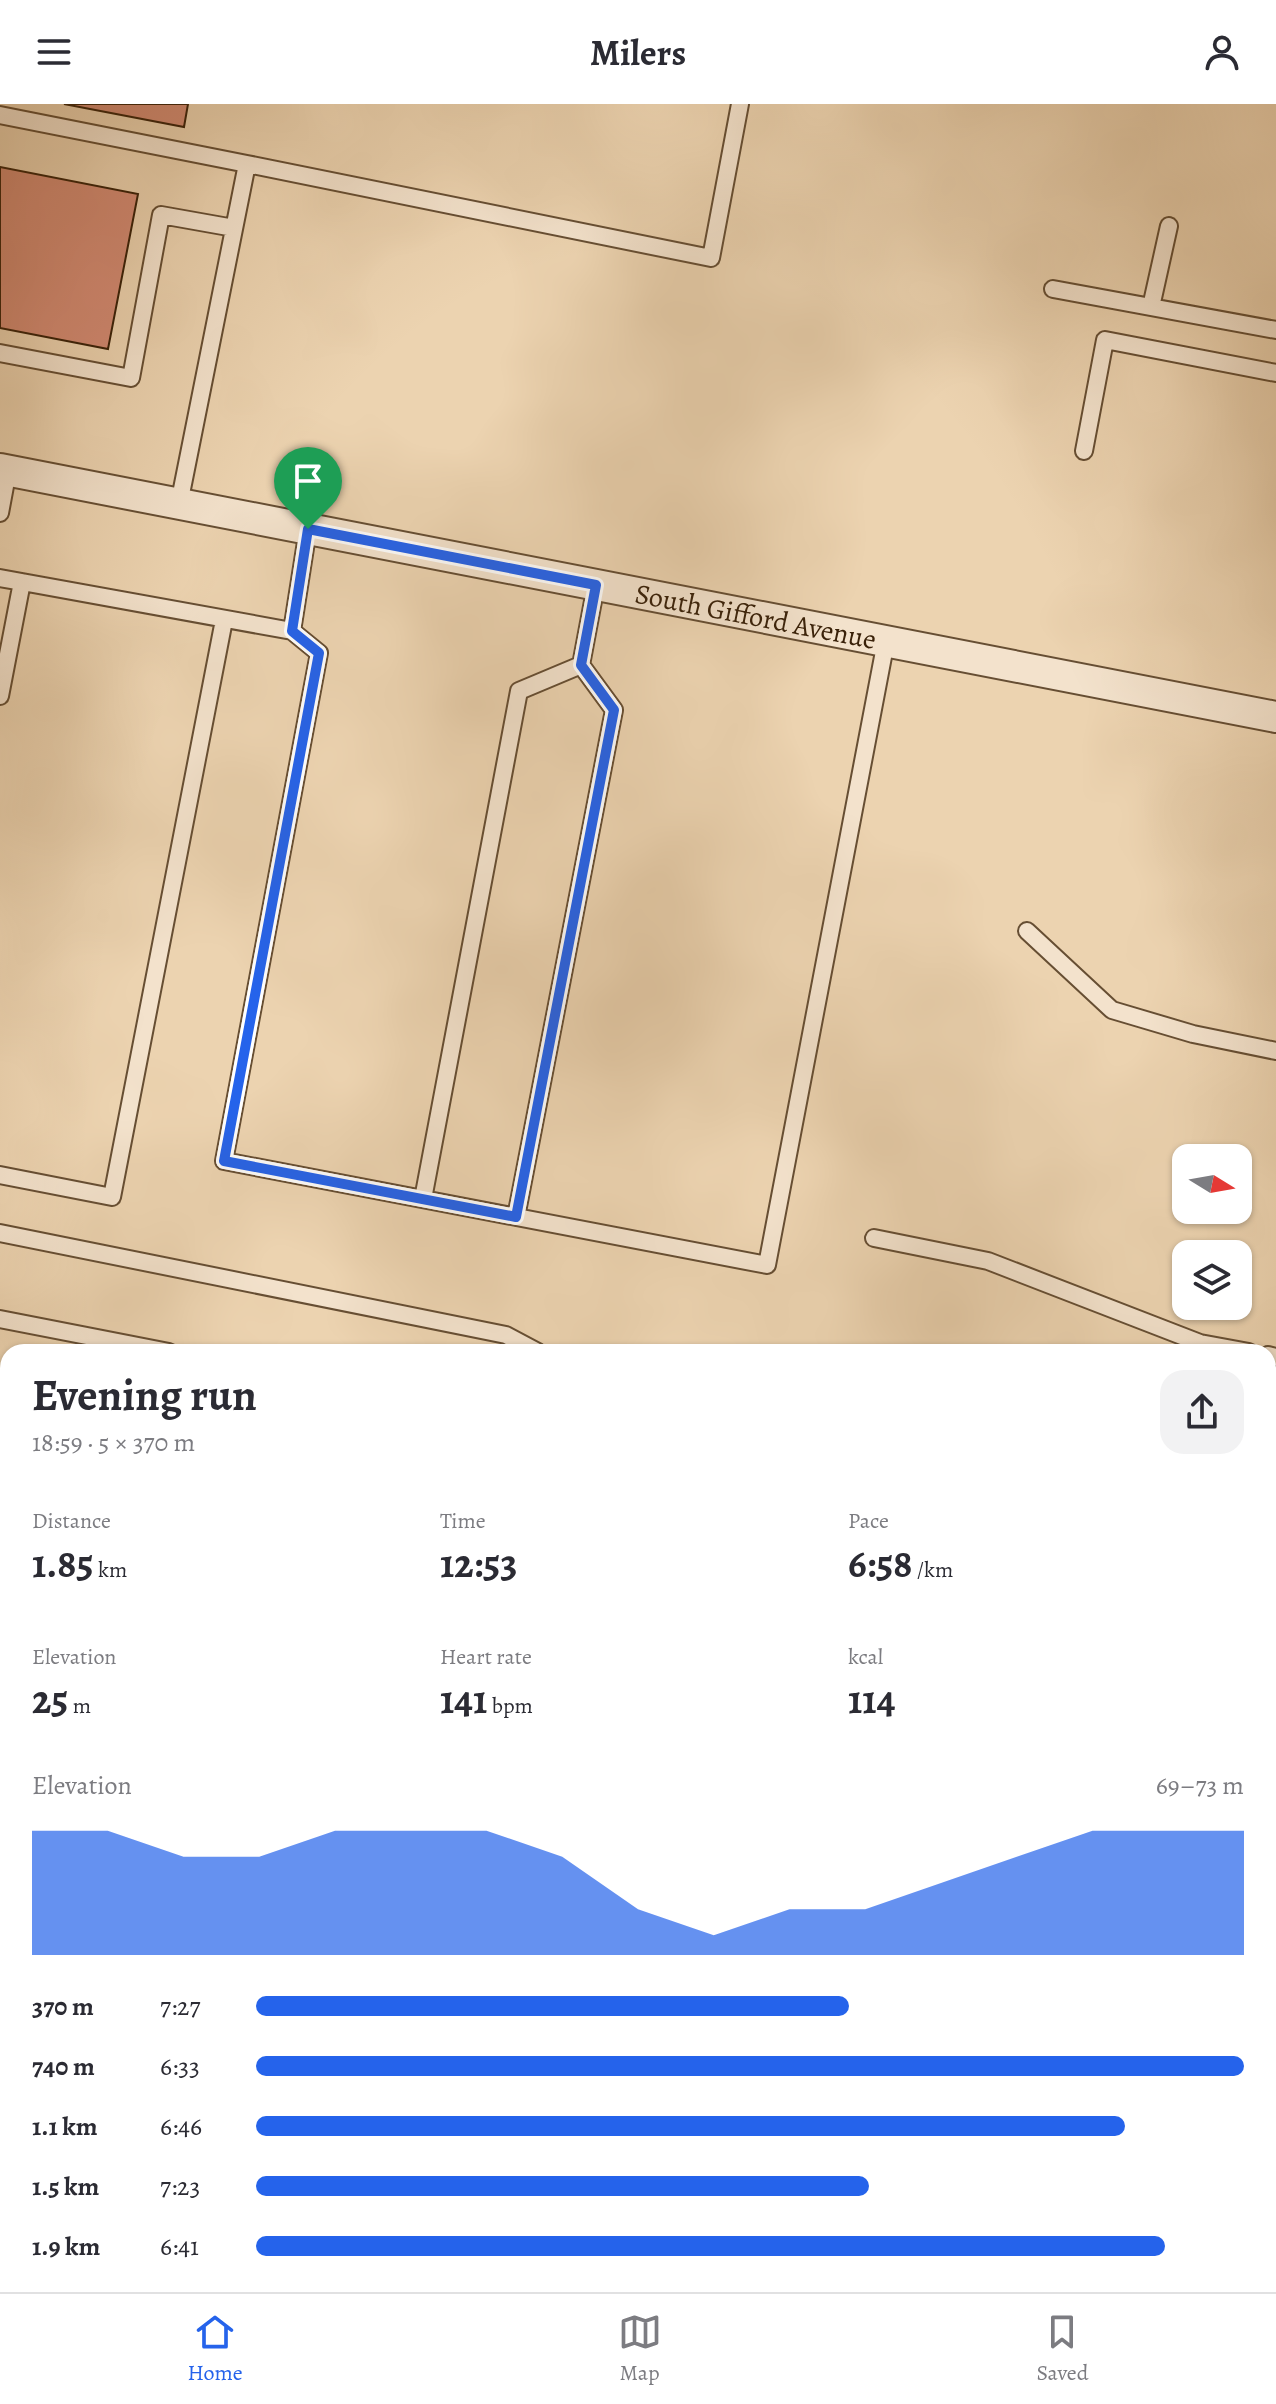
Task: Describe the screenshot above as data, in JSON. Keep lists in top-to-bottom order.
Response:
{
  "streets": {
    "street": ["South Gifford Avenue"]
  },
  "north": "right",
  "page": {
    "header": "Milers",
    "heading": ["Evening run", "18:59 · 5 × 370 m"],
    "stats": [
      ["Distance", "1.85 km"],
      ["Time", "12:53"],
      ["Pace", "6:58 /km"],
      ["Elevation", "25 m"],
      ["Heart rate", "141 bpm"],
      ["kcal", "114"]
    ],
    "chart": ["Elevation", "69–73 m"],
    "list": [
      {
        "name": "370 m",
        "note": "7:27"
      },
      {
        "name": "740 m",
        "note": "6:33"
      },
      {
        "name": "1.1 km",
        "note": "6:46"
      },
      {
        "name": "1.5 km",
        "note": "7:23"
      },
      {
        "name": "1.9 km",
        "note": "6:41"
      }
    ],
    "tabs": ["Home", "Map", "Saved"]
  }
}
